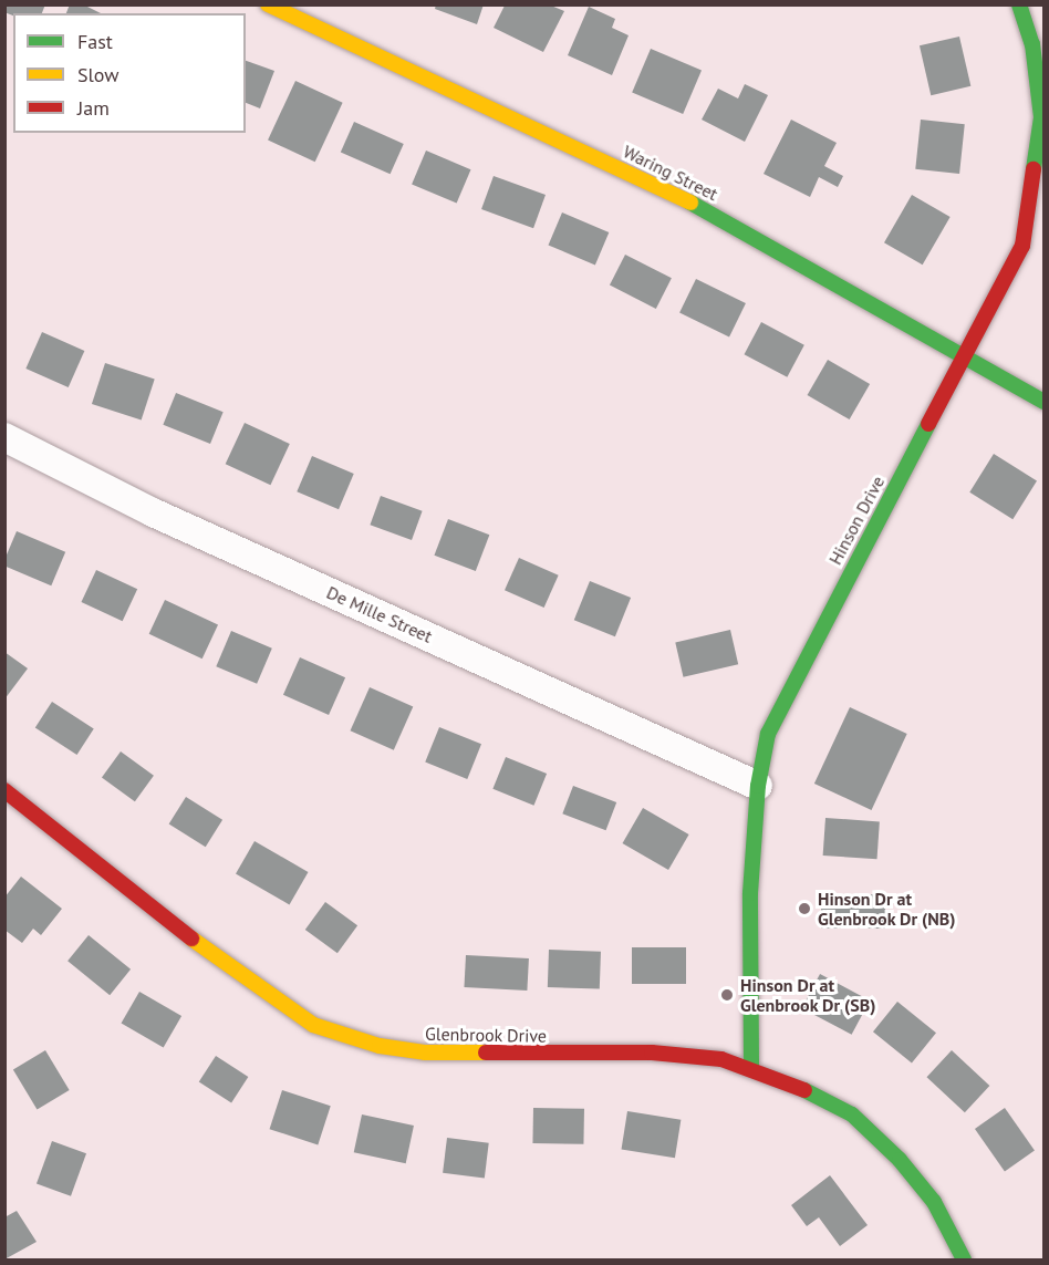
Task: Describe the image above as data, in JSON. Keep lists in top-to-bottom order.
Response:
{
  "streets": {
    "street": [
      "Waring Street",
      "Hinson Drive",
      "De Mille Street",
      "Glenbrook Drive"
    ]
  },
  "crossings": [
    ["Waring Street", "Hinson Drive"],
    ["Hinson Drive", "De Mille Street"],
    ["Hinson Drive", "Glenbrook Drive"]
  ],
  "places": ["Hinson Dr at Glenbrook Dr (NB)", "Hinson Dr at Glenbrook Dr (SB)"],
  "legend": ["Fast", "Slow", "Jam"]
}
